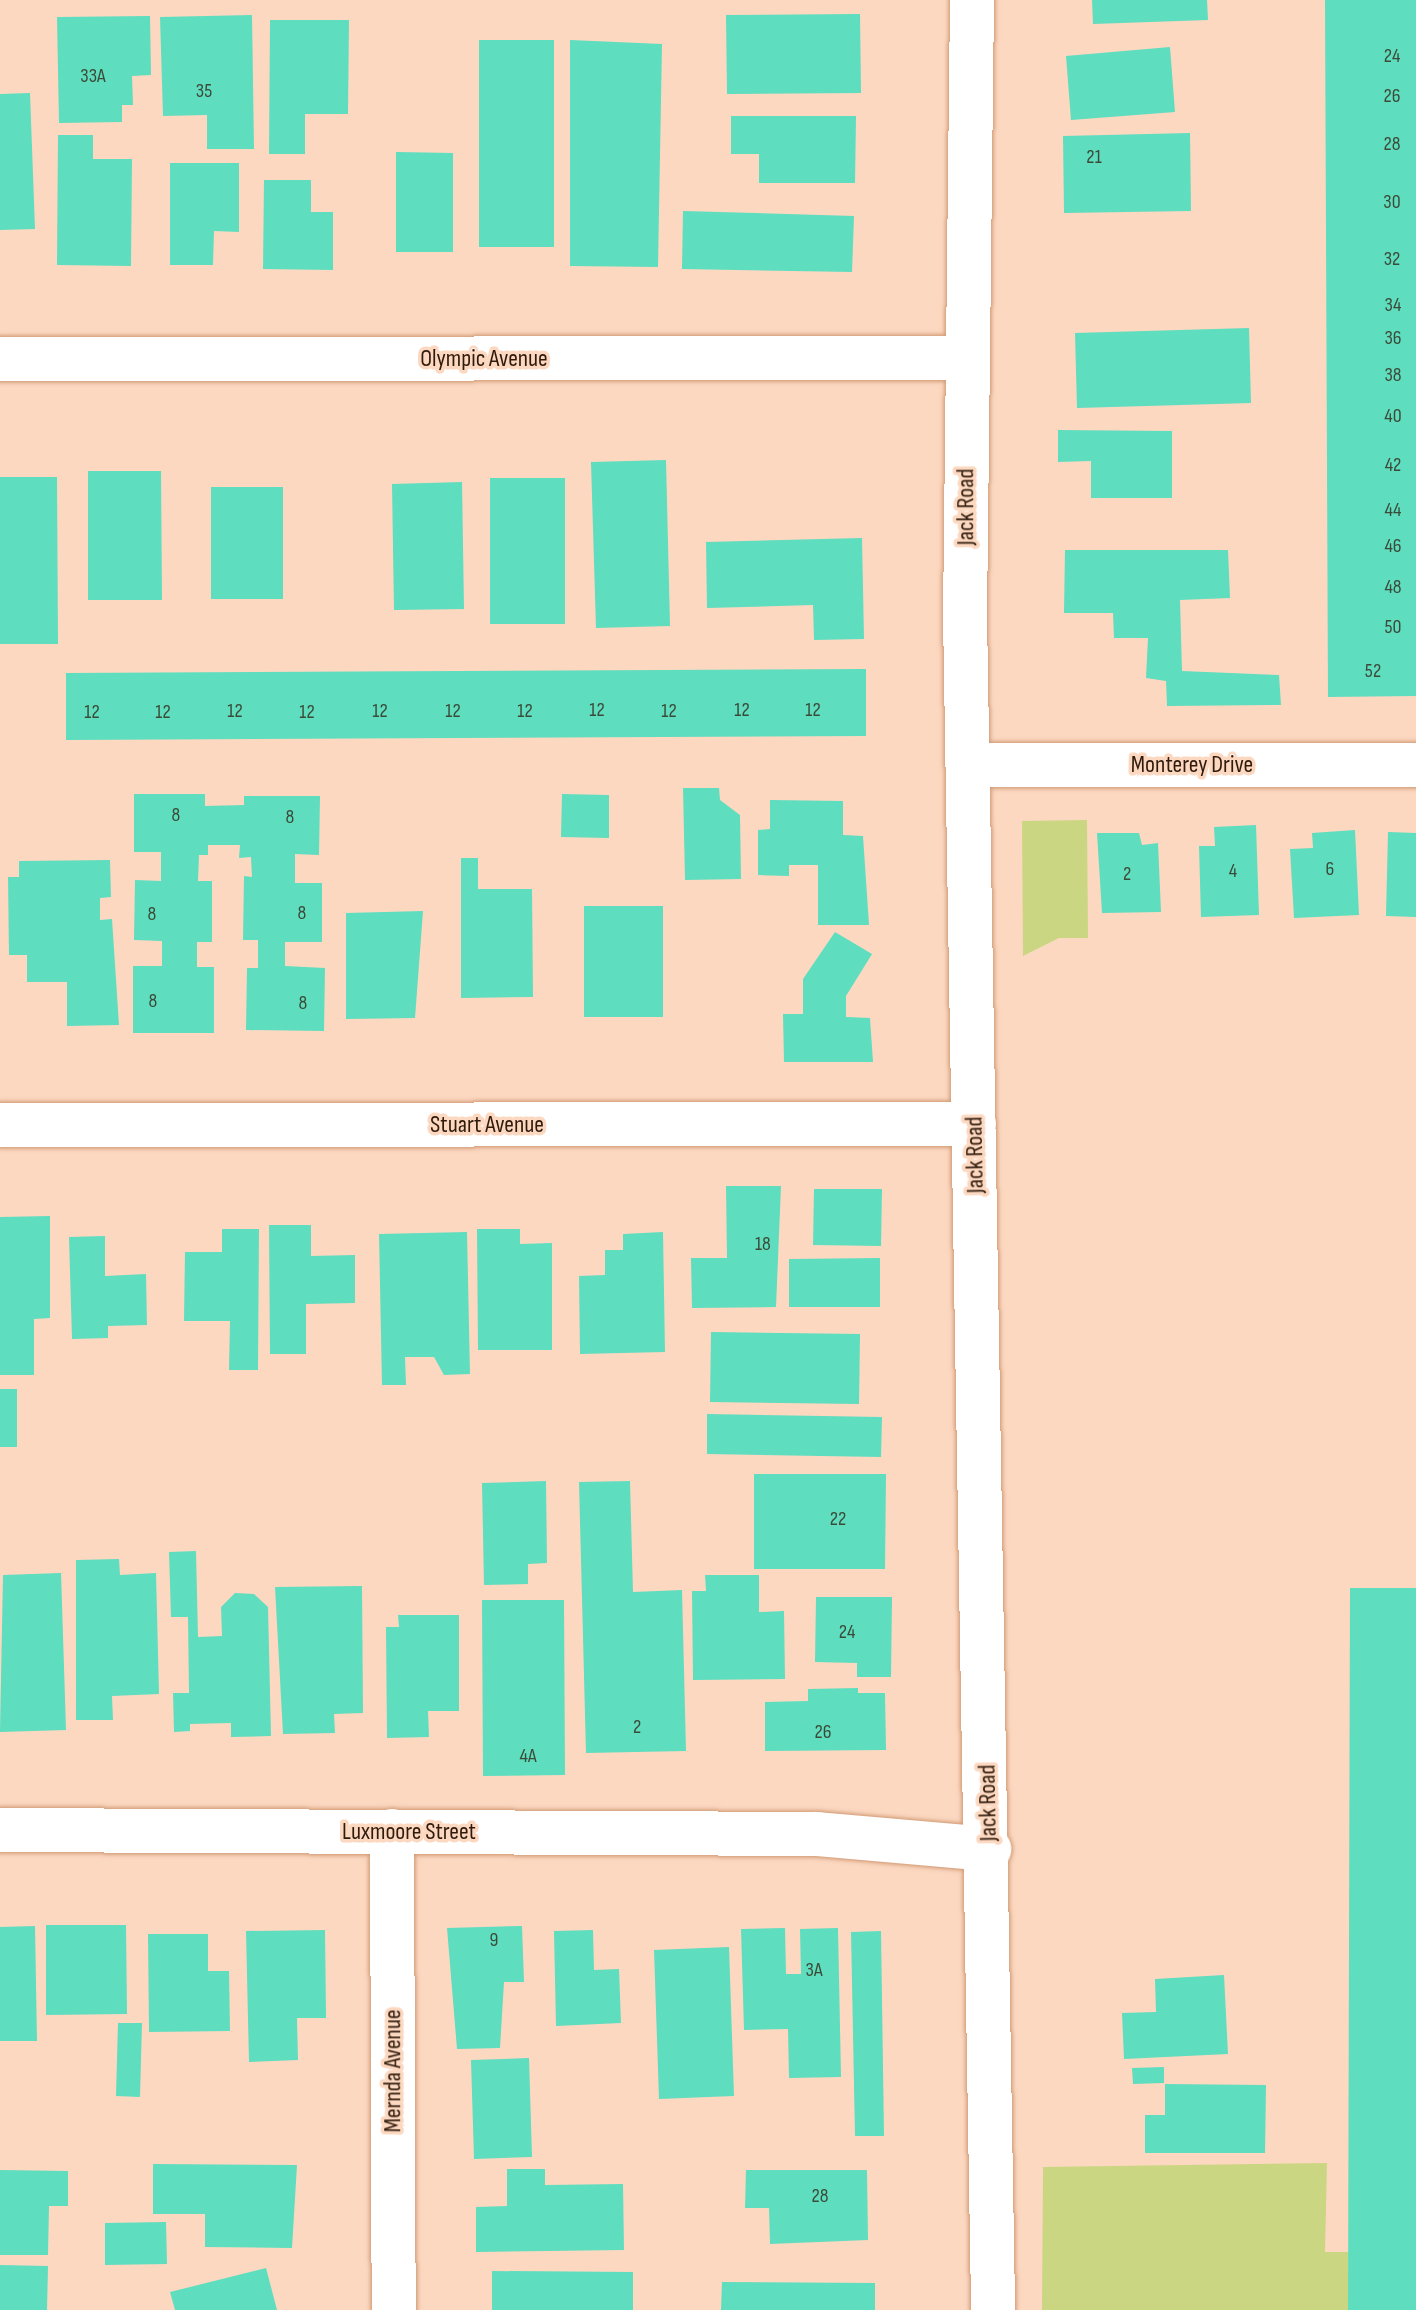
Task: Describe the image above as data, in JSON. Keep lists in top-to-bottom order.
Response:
{
  "streets": {
    "street": [
      "Olympic Avenue",
      "Jack Road",
      "Monterey Drive",
      "Stuart Avenue",
      "Luxmoore Street",
      "Mernda Avenue"
    ]
  },
  "crossings": [
    ["Olympic Avenue", "Jack Road"],
    ["Jack Road", "Monterey Drive"],
    ["Jack Road", "Stuart Avenue"],
    ["Jack Road", "Luxmoore Street"],
    ["Luxmoore Street", "Mernda Avenue"]
  ],
  "house_numbers": [
    "24",
    "33A",
    "35",
    "26",
    "28",
    "21",
    "30",
    "32",
    "34",
    "36",
    "38",
    "40",
    "42",
    "44",
    "46",
    "48",
    "50",
    "52",
    "12",
    "12",
    "12",
    "12",
    "12",
    "12",
    "12",
    "12",
    "12",
    "12",
    "12",
    "8",
    "8",
    "6",
    "4",
    "2",
    "8",
    "8",
    "8",
    "8",
    "18",
    "22",
    "24",
    "2",
    "26",
    "4A",
    "9",
    "3A",
    "28"
  ]
}
